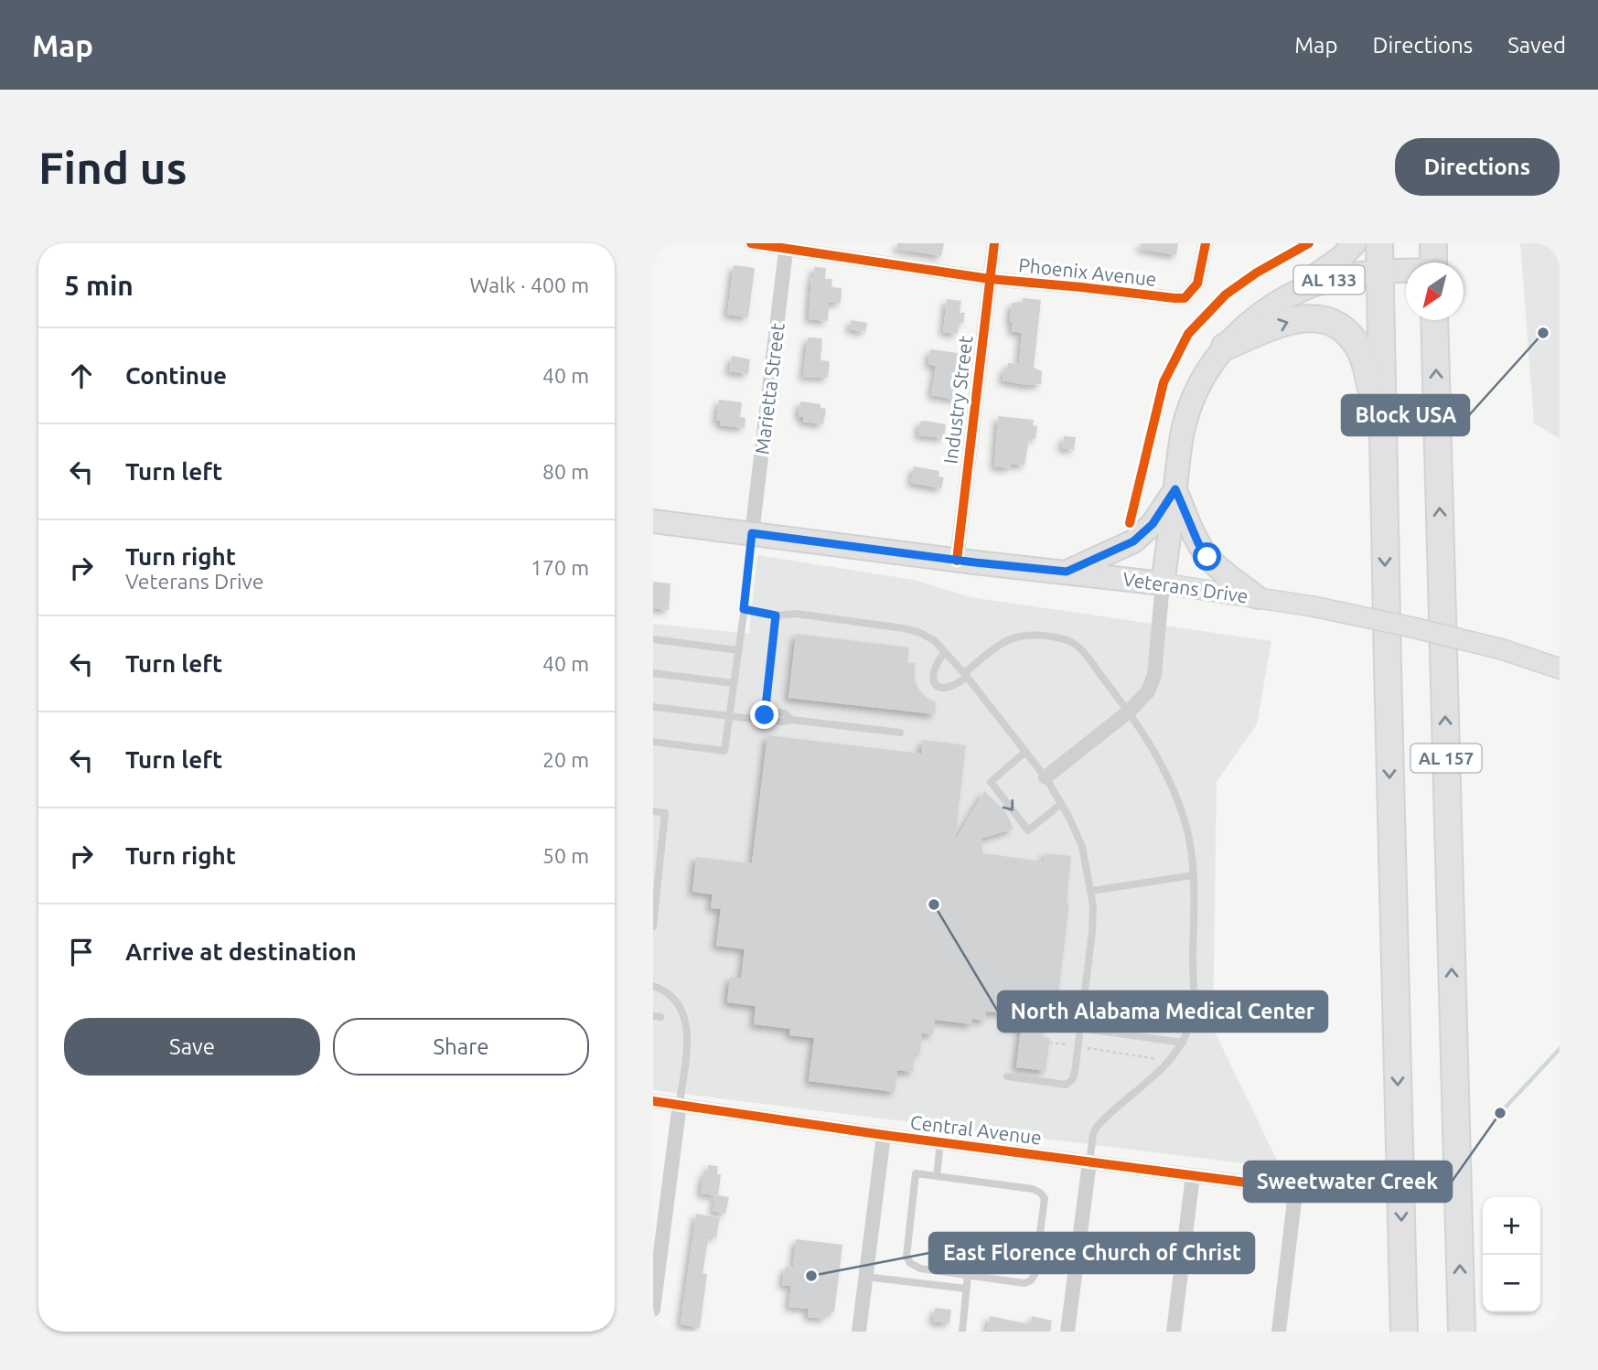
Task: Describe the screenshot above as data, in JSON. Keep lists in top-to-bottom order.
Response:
{
  "streets": {
    "highway": ["AL 133", "AL 157"],
    "main road": ["Veterans Drive"],
    "street": [
      "Phoenix Avenue",
      "Marietta Street",
      "Industry Street",
      "Central Avenue"
    ]
  },
  "crossings": [
    ["Phoenix Avenue", "Marietta Street"],
    ["Phoenix Avenue", "Industry Street"],
    ["AL 133", "Veterans Drive"],
    ["AL 133", "AL 157"],
    ["Marietta Street", "Veterans Drive"],
    ["Industry Street", "Veterans Drive"]
  ],
  "places": [
    "Block USA",
    "North Alabama Medical Center",
    "Sweetwater Creek",
    "East Florence Church of Christ"
  ],
  "north": "bottom left",
  "page": {
    "header": "Map",
    "nav": ["Map", "Directions", "Saved"],
    "buttons": [
      "Directions",
      ["Save", "Share"]
    ],
    "title": "Find us",
    "heading": ["5 min", "Walk · 400 m"],
    "list": [
      ["Continue", "40 m"],
      ["Turn left", "80 m"],
      ["Turn right", "Veterans Drive", "170 m"],
      ["Turn left", "40 m"],
      ["Turn left", "20 m"],
      ["Turn right", "50 m"],
      "Arrive at destination"
    ],
    "map_buttons": ["+", "−"]
  }
}
